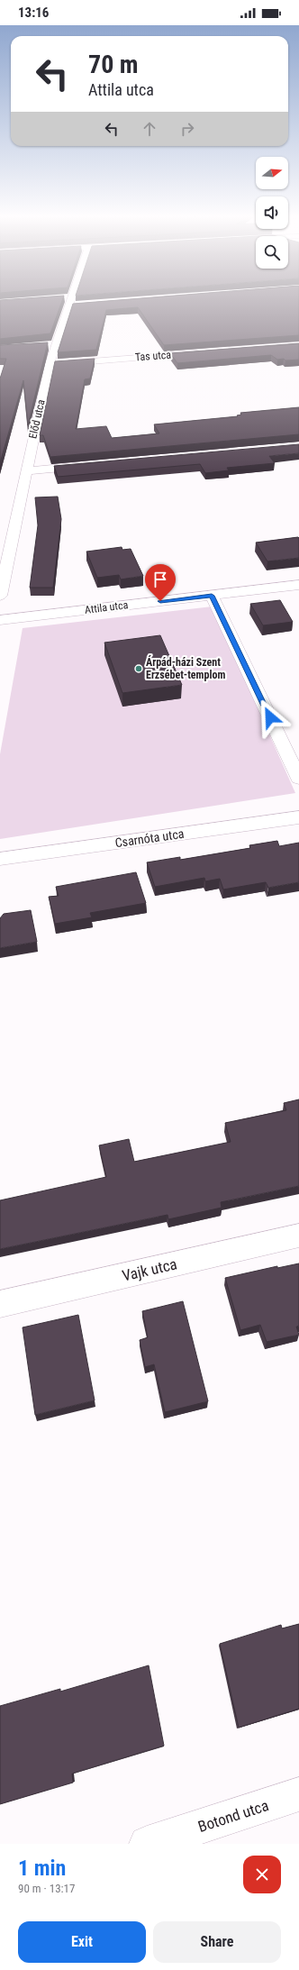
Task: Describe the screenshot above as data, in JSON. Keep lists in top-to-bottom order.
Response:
{
  "streets": {
    "street": [
      "Tas utca",
      "Előd utca",
      "Attila utca",
      "Csarnóta utca",
      "Vajk utca",
      "Botond utca"
    ]
  },
  "crossings": [
    ["Tas utca", "Előd utca"]
  ],
  "places": ["Árpád-házi Szent Erzsébet-templom"],
  "north": "right",
  "page": {
    "status": "13:16",
    "turn": ["70 m", "Attila utca"],
    "heading": ["1 min", "90 m · 13:17"],
    "buttons": ["Exit", "Share"]
  }
}
